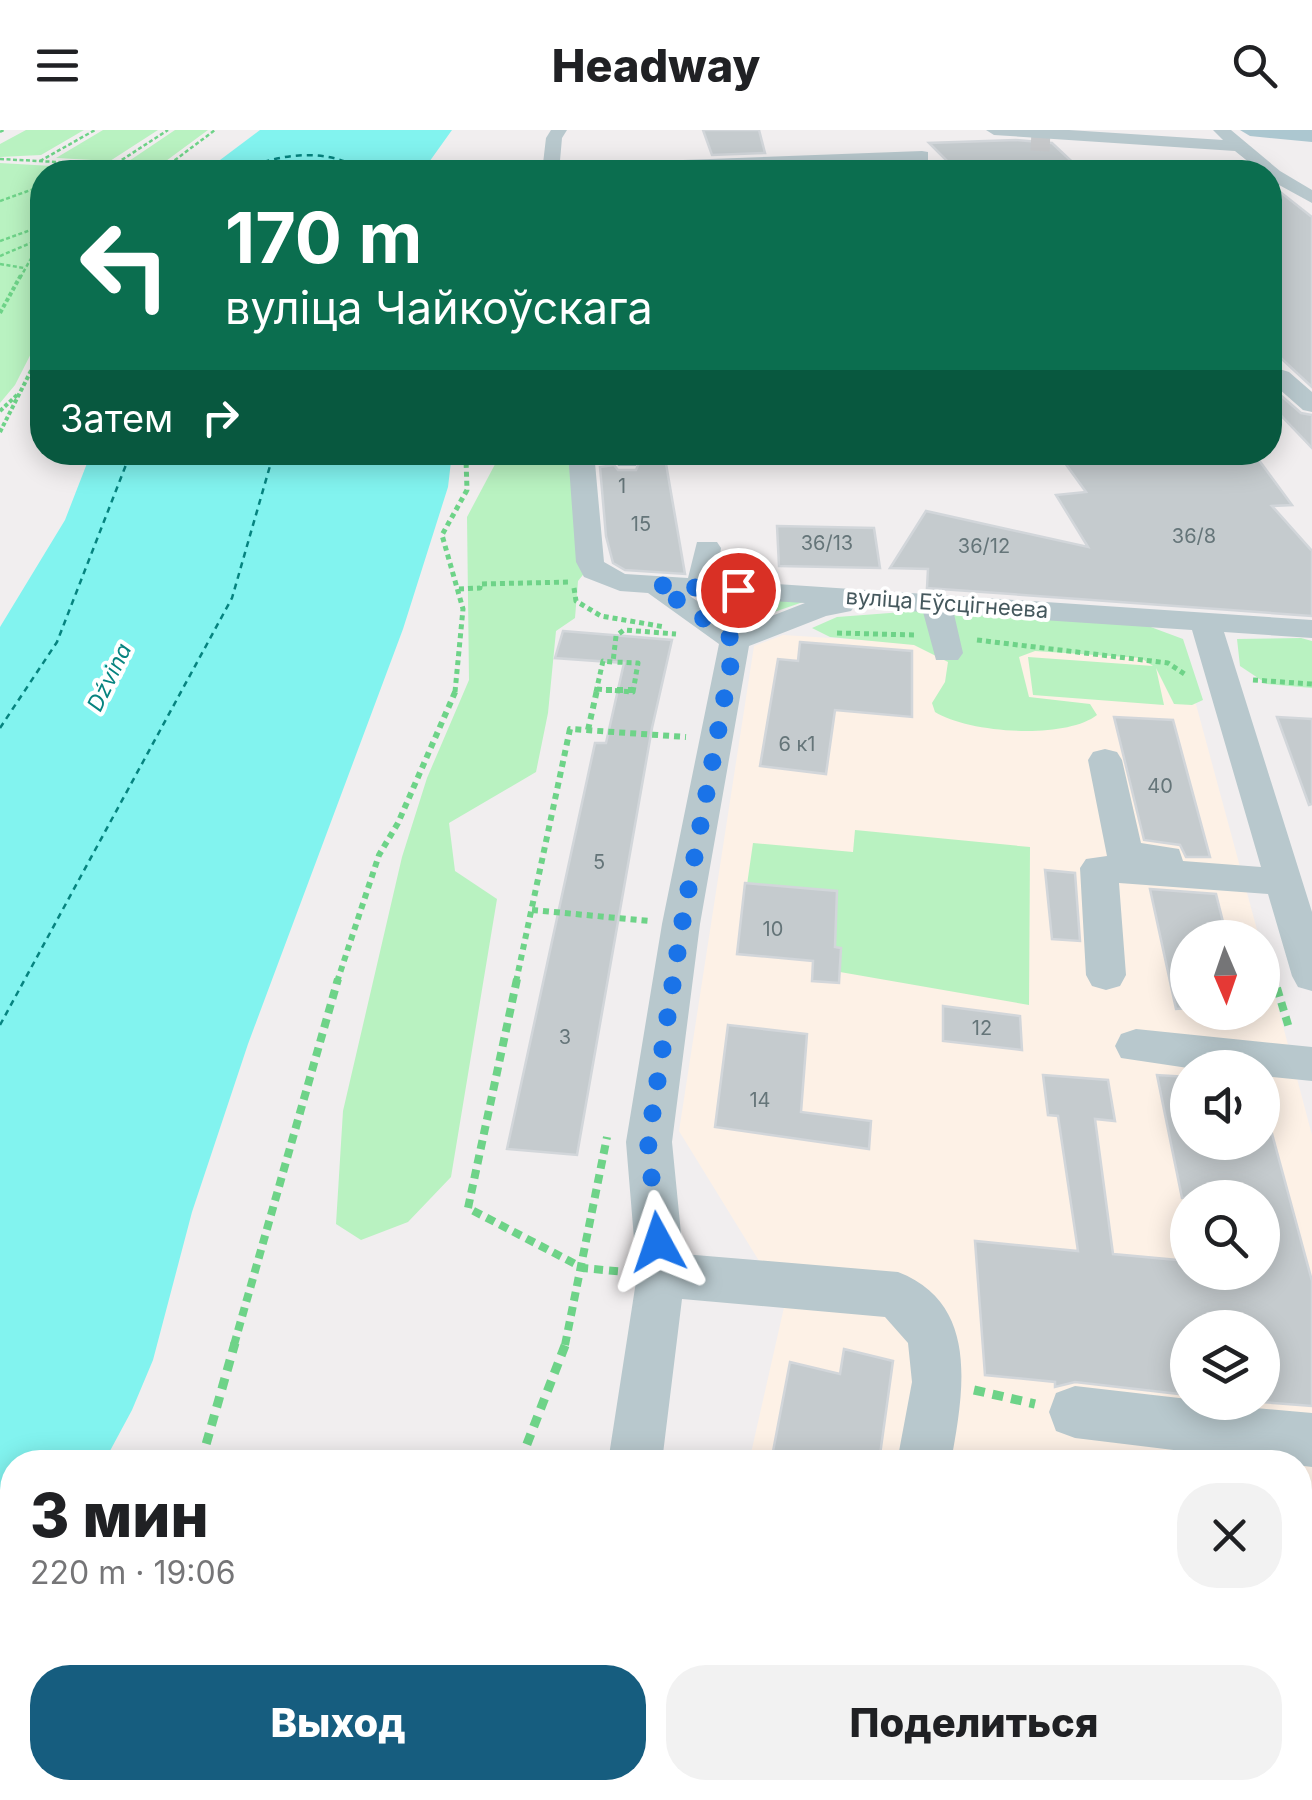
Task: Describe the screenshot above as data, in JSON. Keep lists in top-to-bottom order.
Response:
{
  "streets": {
    "street": ["вуліца Еўсцігнеева"]
  },
  "water": ["Dźvina"],
  "house_numbers": [
    "1",
    "15",
    "36/8",
    "36/13",
    "36/12",
    "6 к1",
    "40",
    "5",
    "10",
    "12",
    "3",
    "14"
  ],
  "north": "bottom",
  "page": {
    "header": "Headway",
    "turn": ["170 m", "вуліца Чайкоўскага"],
    "then": "Затем",
    "heading": ["3 мин", "220 m · 19:06"],
    "buttons": ["Выход", "Поделиться"]
  }
}
